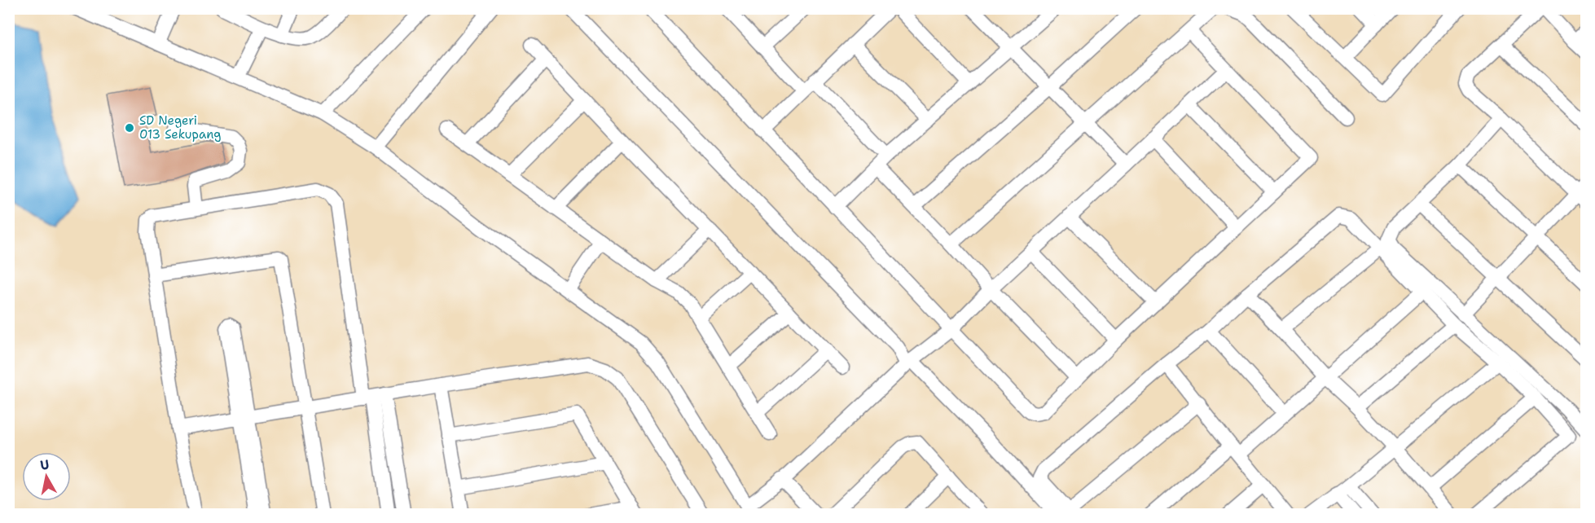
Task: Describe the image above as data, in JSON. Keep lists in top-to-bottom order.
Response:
{
  "places": ["SD Negeri 013 Sekupang"],
  "north": "top"
}
